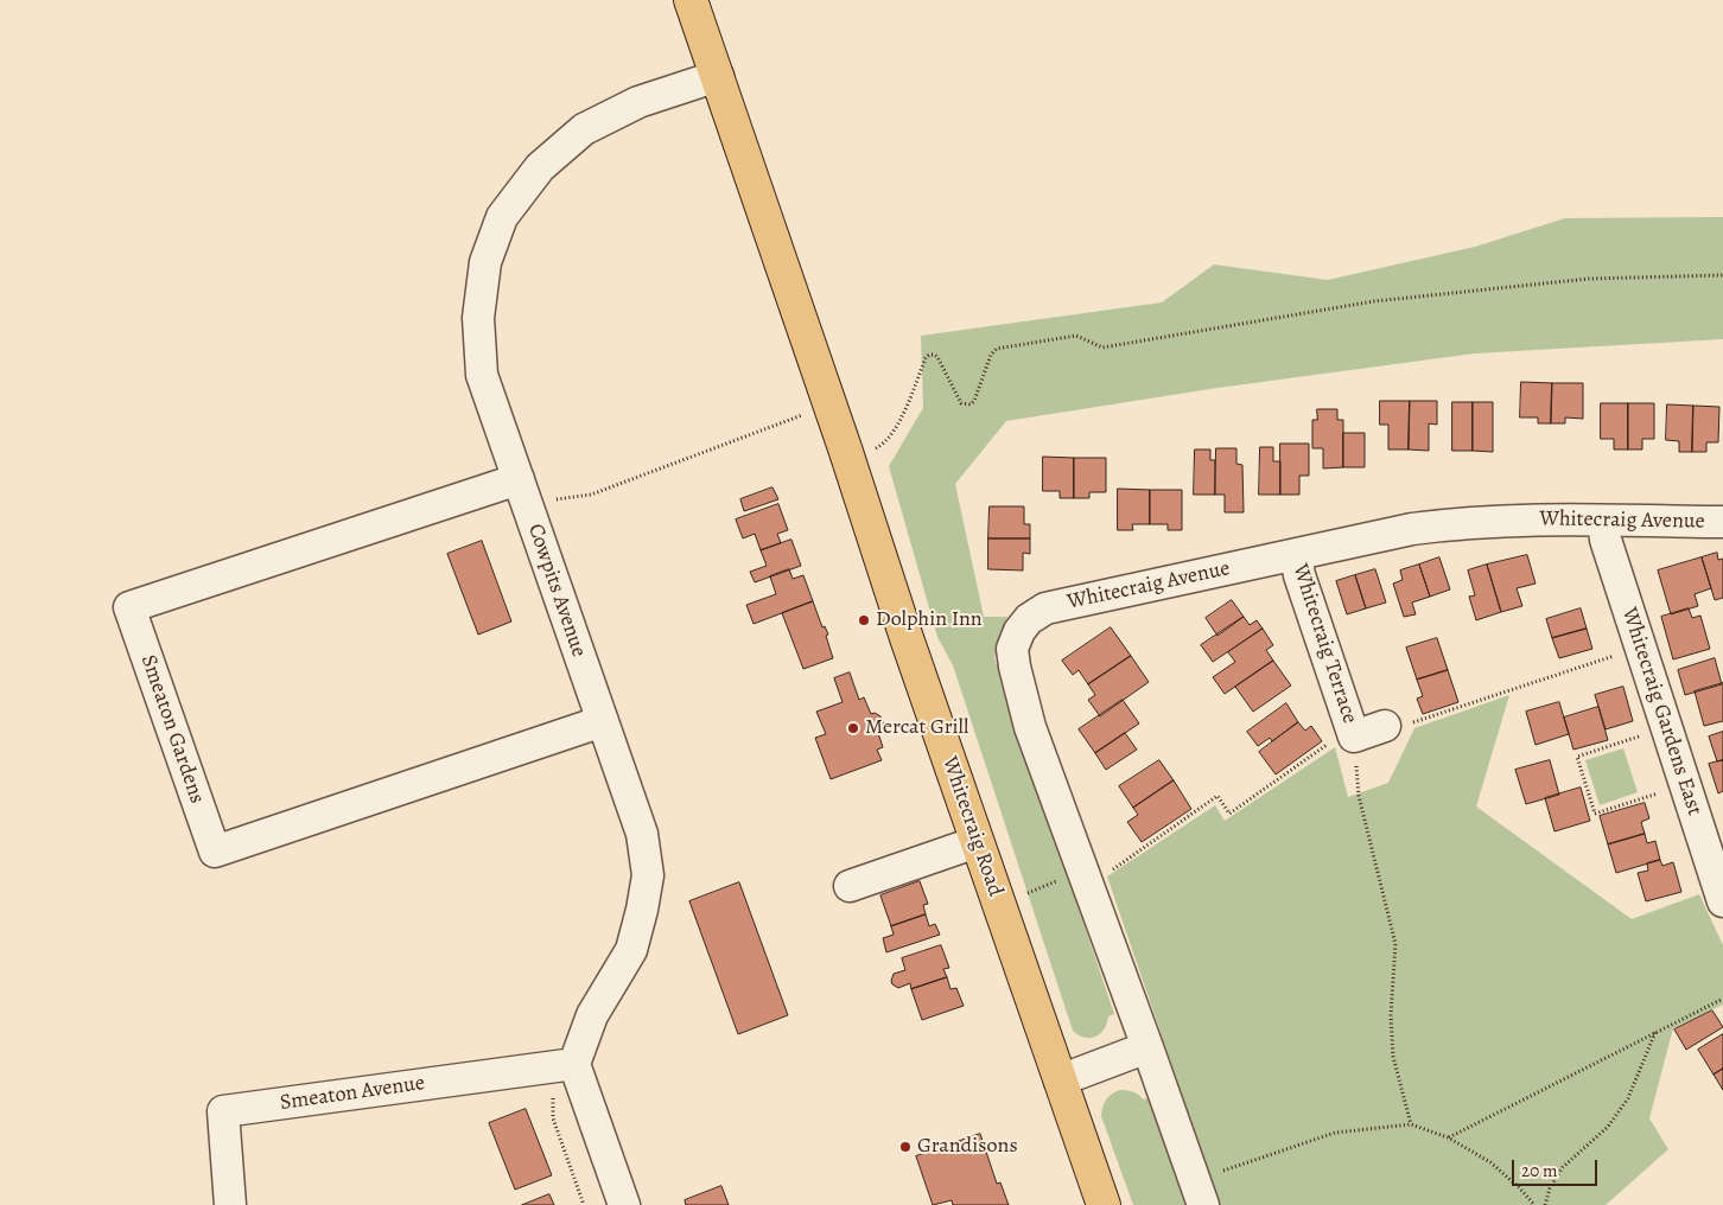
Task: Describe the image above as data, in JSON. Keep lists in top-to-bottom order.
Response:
{
  "streets": {
    "main road": ["Whitecraig Road"],
    "street": [
      "Whitecraig Avenue",
      "Cowpits Avenue",
      "Whitecraig Terrace",
      "Whitecraig Gardens East",
      "Smeaton Gardens",
      "Smeaton Avenue"
    ]
  },
  "crossings": [
    ["Whitecraig Avenue", "Whitecraig Terrace"],
    ["Whitecraig Avenue", "Whitecraig Gardens East"],
    ["Cowpits Avenue", "Smeaton Gardens"],
    ["Cowpits Avenue", "Whitecraig Road"],
    ["Cowpits Avenue", "Smeaton Avenue"]
  ],
  "places": ["Dolphin Inn", "Mercat Grill", "Grandisons"],
  "scale_bar": "20 m"
}
